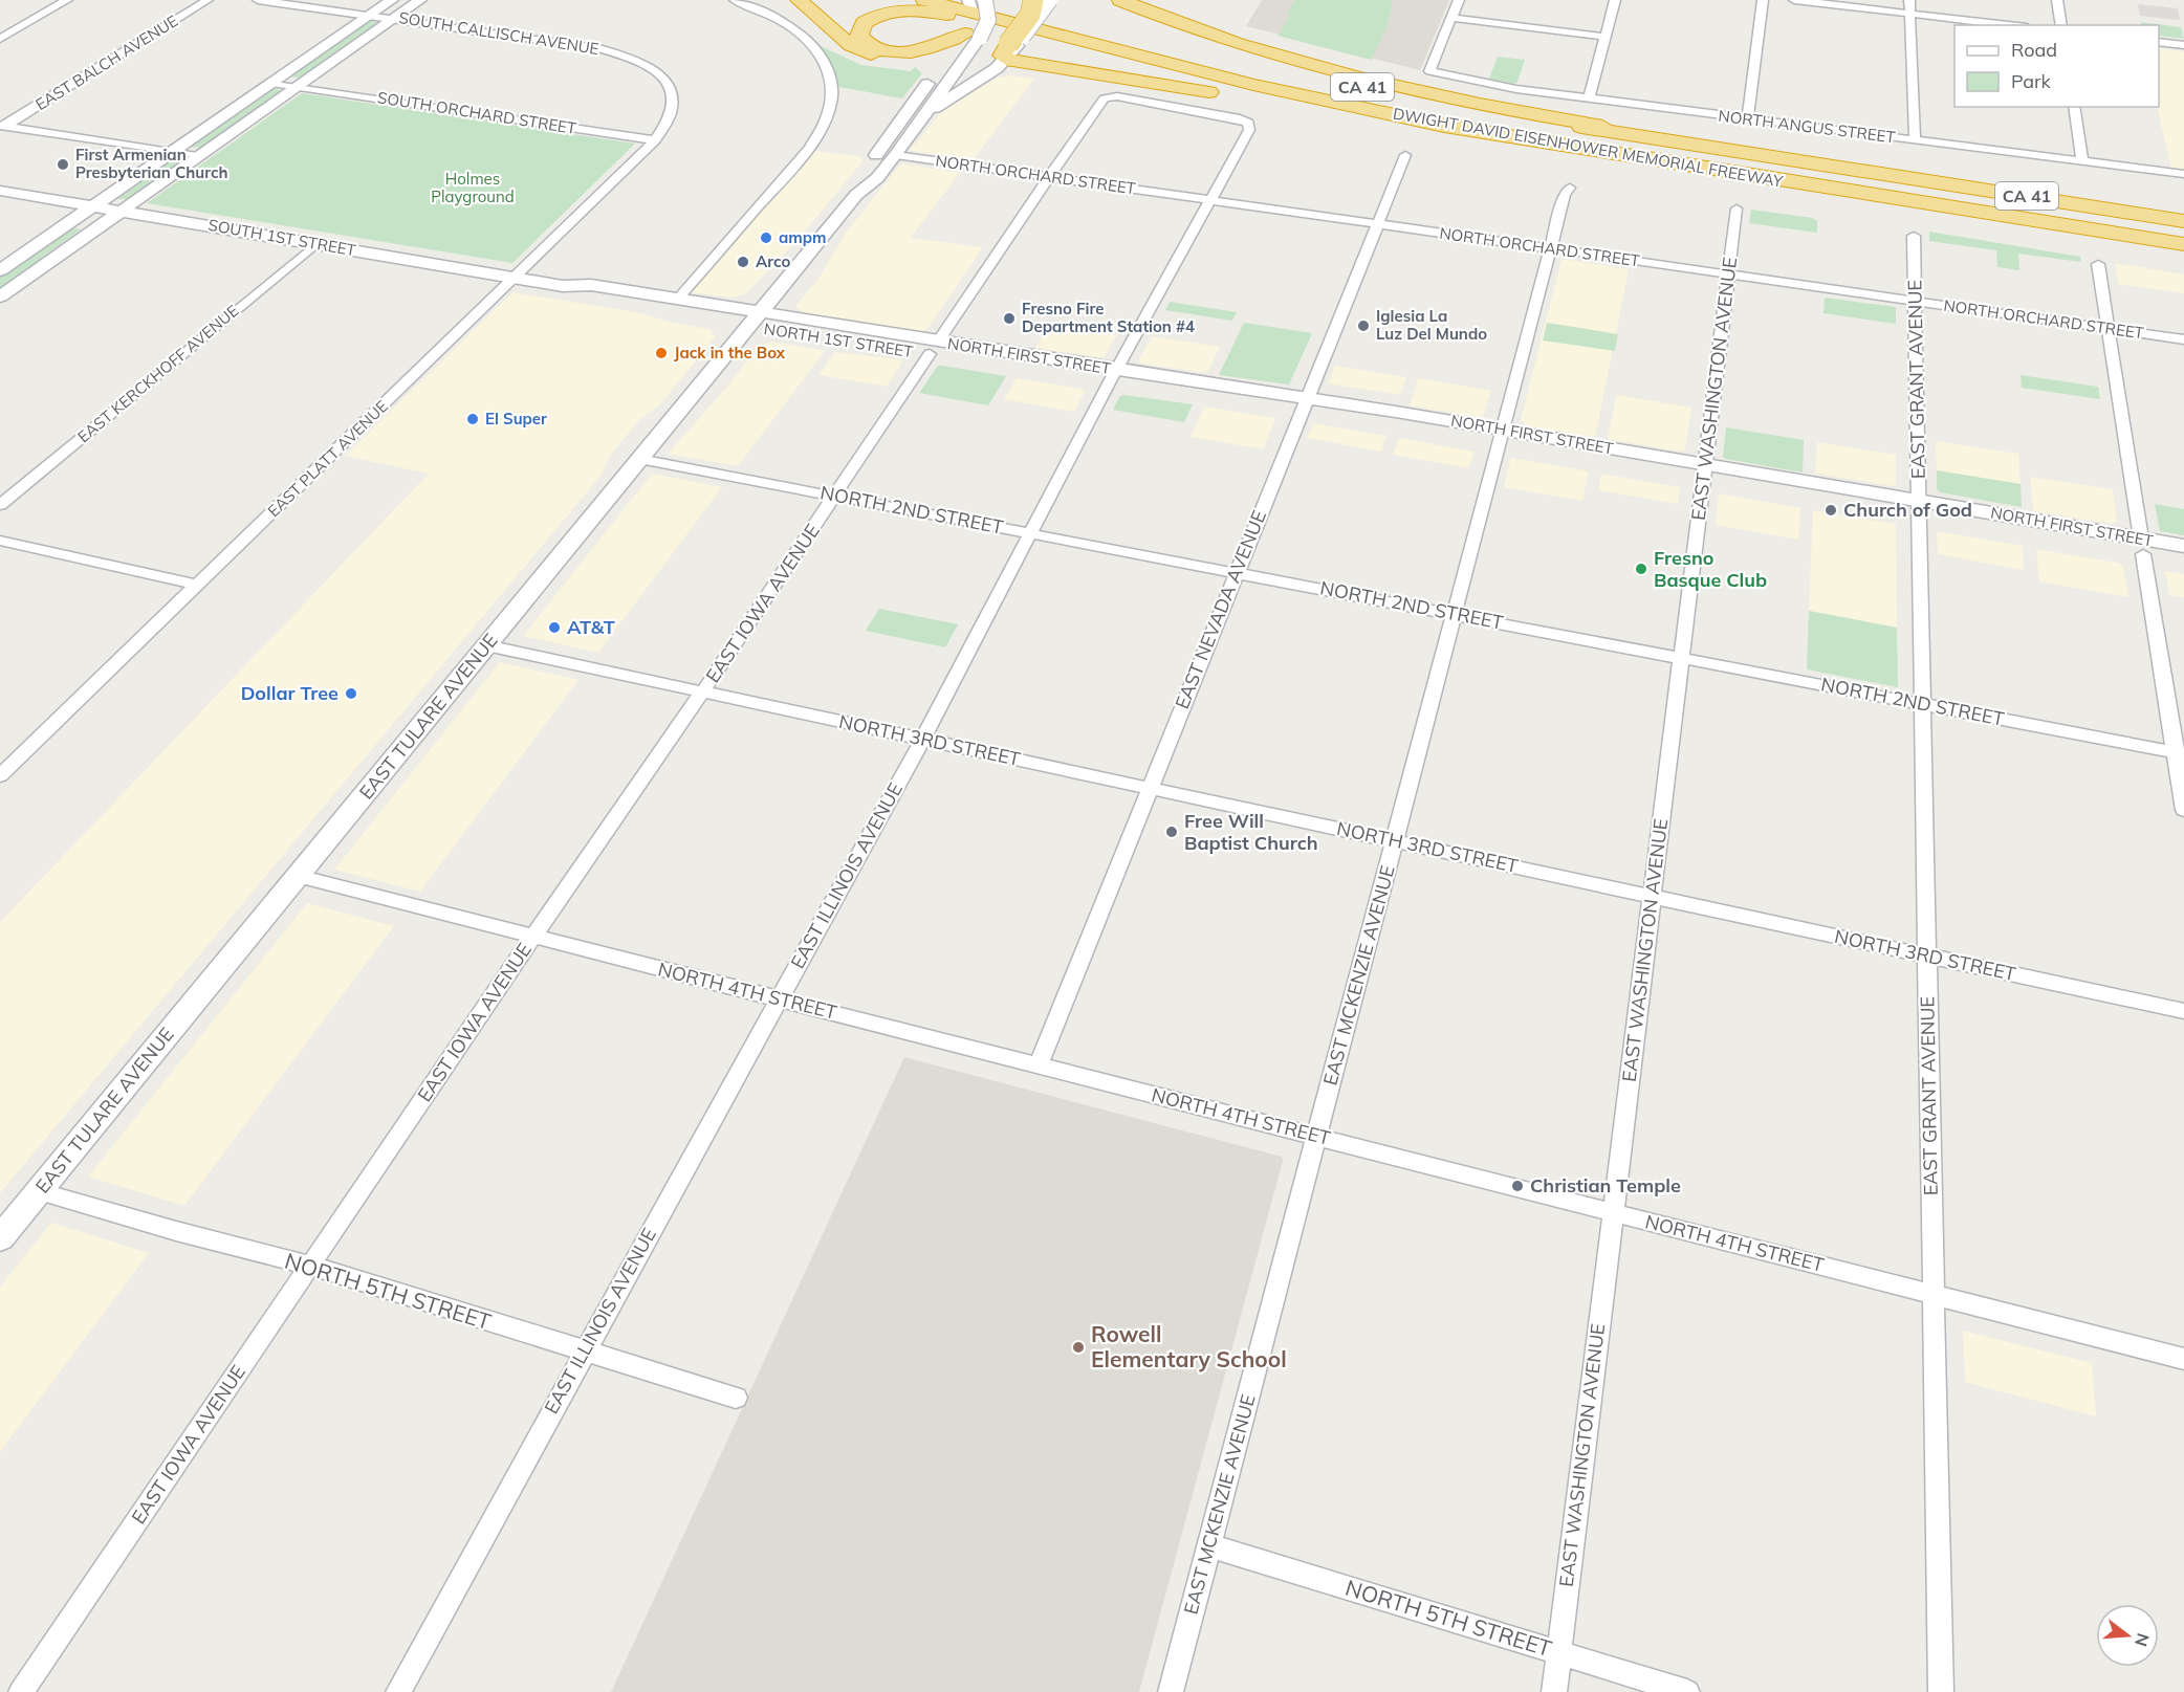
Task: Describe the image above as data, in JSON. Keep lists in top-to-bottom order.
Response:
{
  "streets": {
    "highway": ["CA 41", "DWIGHT DAVID EISENHOWER MEMORIAL FREEWAY"],
    "main road": [
      "SOUTH 1ST STREET",
      "NORTH 1ST STREET",
      "NORTH FIRST STREET",
      "EAST TULARE AVENUE"
    ],
    "street": [
      "SOUTH CALLISCH AVENUE",
      "EAST BALCH AVENUE",
      "SOUTH ORCHARD STREET",
      "NORTH ANGUS STREET",
      "NORTH ORCHARD STREET",
      "EAST KERCKHOFF AVENUE",
      "EAST GRANT AVENUE",
      "EAST WASHINGTON AVENUE",
      "EAST PLATT AVENUE",
      "NORTH 2ND STREET",
      "EAST IOWA AVENUE",
      "EAST NEVADA AVENUE",
      "NORTH 3RD STREET",
      "EAST ILLINOIS AVENUE",
      "EAST MCKENZIE AVENUE",
      "NORTH 4TH STREET",
      "NORTH 5TH STREET"
    ]
  },
  "crossings": [
    ["SOUTH CALLISCH AVENUE", "SOUTH ORCHARD STREET"],
    ["SOUTH CALLISCH AVENUE", "EAST PLATT AVENUE"],
    ["SOUTH ORCHARD STREET", "EAST PLATT AVENUE"],
    ["NORTH ORCHARD STREET", "EAST GRANT AVENUE"],
    ["NORTH ORCHARD STREET", "EAST WASHINGTON AVENUE"],
    ["NORTH ORCHARD STREET", "EAST IOWA AVENUE"],
    ["NORTH ORCHARD STREET", "EAST NEVADA AVENUE"],
    ["NORTH ORCHARD STREET", "EAST TULARE AVENUE"],
    ["NORTH ORCHARD STREET", "EAST ILLINOIS AVENUE"],
    ["NORTH ORCHARD STREET", "EAST MCKENZIE AVENUE"],
    ["SOUTH 1ST STREET", "NORTH 1ST STREET"],
    ["SOUTH 1ST STREET", "EAST KERCKHOFF AVENUE"],
    ["SOUTH 1ST STREET", "EAST PLATT AVENUE"],
    ["SOUTH 1ST STREET", "EAST TULARE AVENUE"],
    ["NORTH 1ST STREET", "NORTH FIRST STREET"],
    ["NORTH 1ST STREET", "EAST IOWA AVENUE"],
    ["NORTH 1ST STREET", "EAST TULARE AVENUE"],
    ["NORTH FIRST STREET", "EAST GRANT AVENUE"],
    ["NORTH FIRST STREET", "EAST WASHINGTON AVENUE"],
    ["NORTH FIRST STREET", "EAST IOWA AVENUE"],
    ["NORTH FIRST STREET", "EAST NEVADA AVENUE"],
    ["NORTH FIRST STREET", "EAST ILLINOIS AVENUE"],
    ["NORTH FIRST STREET", "EAST MCKENZIE AVENUE"],
    ["EAST GRANT AVENUE", "NORTH 2ND STREET"],
    ["EAST GRANT AVENUE", "NORTH 3RD STREET"],
    ["EAST GRANT AVENUE", "NORTH 4TH STREET"],
    ["EAST WASHINGTON AVENUE", "NORTH 2ND STREET"],
    ["EAST WASHINGTON AVENUE", "NORTH 3RD STREET"],
    ["EAST WASHINGTON AVENUE", "NORTH 4TH STREET"],
    ["EAST WASHINGTON AVENUE", "NORTH 5TH STREET"],
    ["NORTH 2ND STREET", "EAST IOWA AVENUE"],
    ["NORTH 2ND STREET", "EAST NEVADA AVENUE"],
    ["NORTH 2ND STREET", "EAST TULARE AVENUE"],
    ["NORTH 2ND STREET", "EAST ILLINOIS AVENUE"],
    ["NORTH 2ND STREET", "EAST MCKENZIE AVENUE"],
    ["EAST IOWA AVENUE", "NORTH 3RD STREET"],
    ["EAST IOWA AVENUE", "EAST ILLINOIS AVENUE"],
    ["EAST IOWA AVENUE", "NORTH 4TH STREET"],
    ["EAST IOWA AVENUE", "NORTH 5TH STREET"],
    ["EAST NEVADA AVENUE", "NORTH 3RD STREET"],
    ["EAST NEVADA AVENUE", "NORTH 4TH STREET"],
    ["EAST TULARE AVENUE", "NORTH 3RD STREET"],
    ["EAST TULARE AVENUE", "NORTH 4TH STREET"],
    ["EAST TULARE AVENUE", "NORTH 5TH STREET"],
    ["NORTH 3RD STREET", "EAST ILLINOIS AVENUE"],
    ["NORTH 3RD STREET", "EAST MCKENZIE AVENUE"],
    ["EAST ILLINOIS AVENUE", "NORTH 4TH STREET"],
    ["EAST ILLINOIS AVENUE", "NORTH 5TH STREET"],
    ["EAST MCKENZIE AVENUE", "NORTH 4TH STREET"],
    ["EAST MCKENZIE AVENUE", "NORTH 5TH STREET"]
  ],
  "parks": ["Holmes Playground"],
  "places": [
    "First Armenian Presbyterian Church",
    "ampm",
    "Arco",
    "Fresno Fire Department Station #4",
    "Iglesia La Luz Del Mundo",
    "Jack in the Box",
    "El Super",
    "Church of God",
    "Fresno Basque Club",
    "AT&T",
    "Dollar Tree",
    "Free Will Baptist Church",
    "Christian Temple",
    "Rowell Elementary School"
  ],
  "legend": ["Road", "Park"],
  "north": "right"
}
